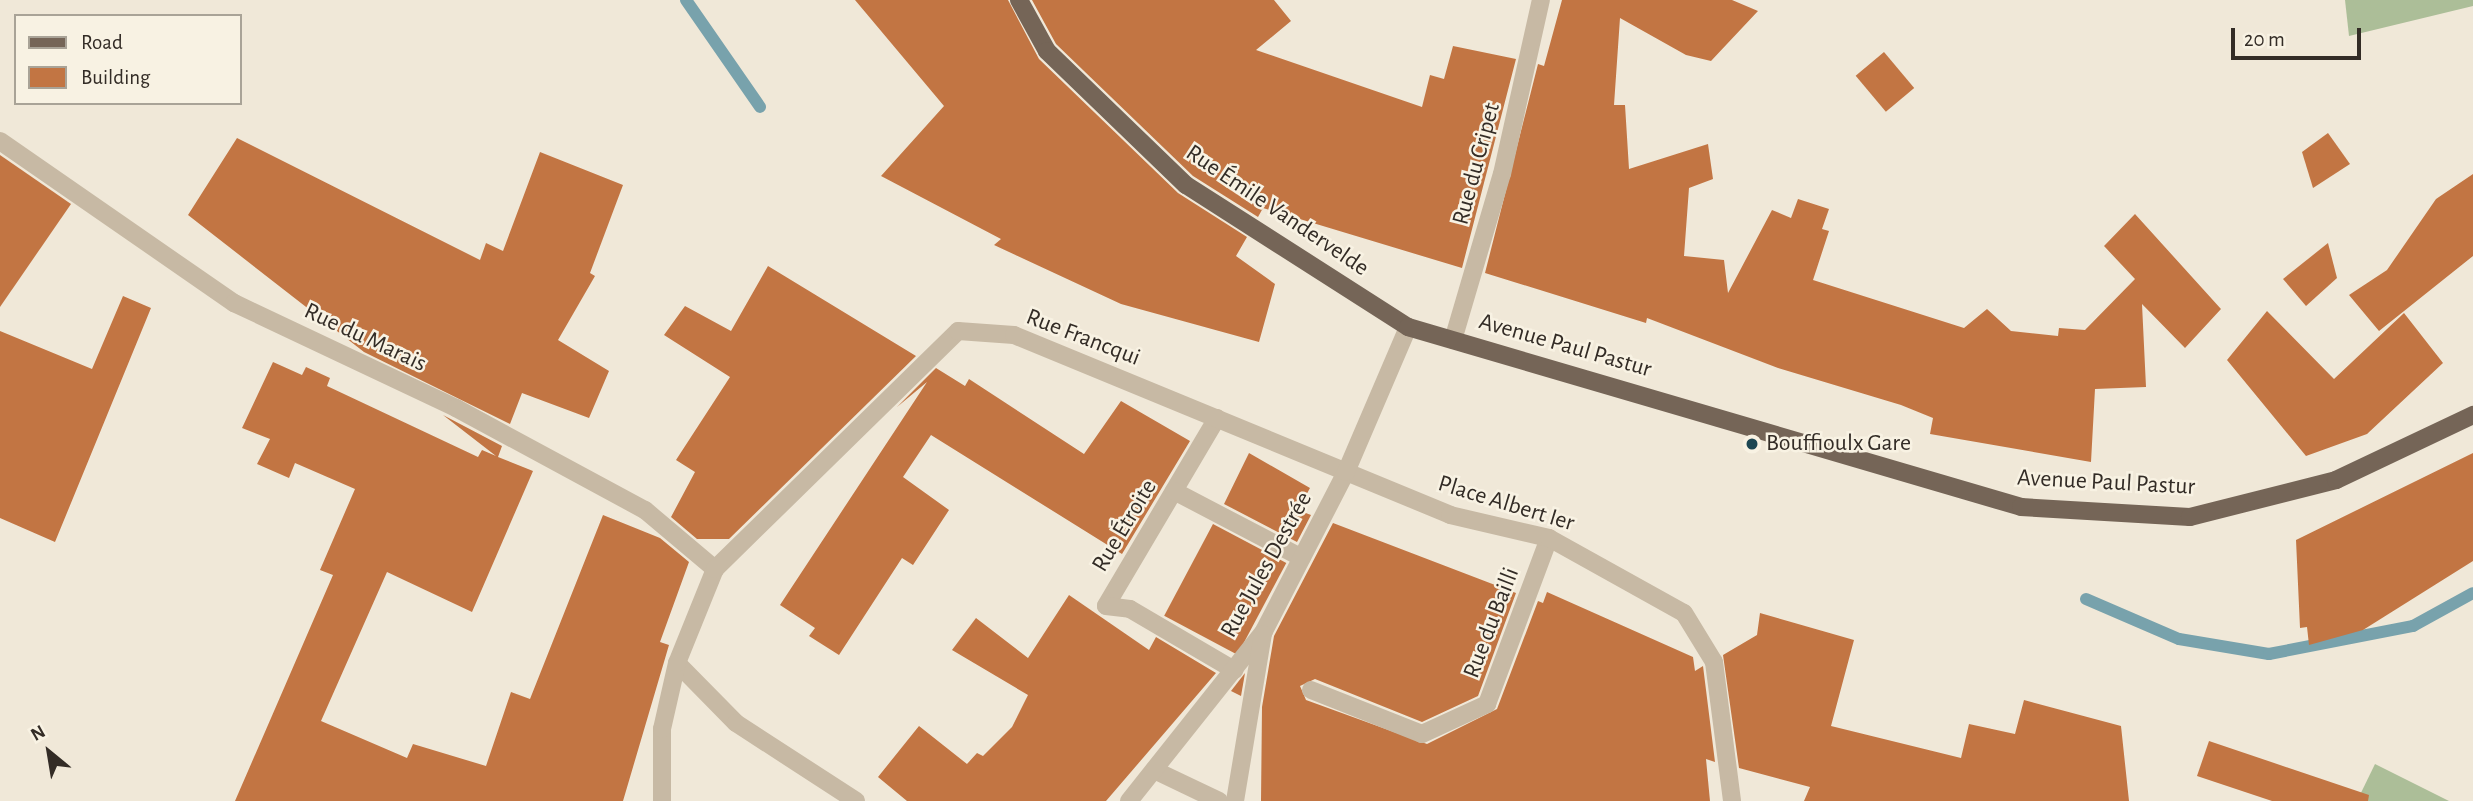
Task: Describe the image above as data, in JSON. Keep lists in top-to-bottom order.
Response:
{
  "streets": {
    "main road": ["Rue Émile Vandervelde", "Avenue Paul Pastur"],
    "street": [
      "Rue du Cripet",
      "Rue du Marais",
      "Rue Francqui",
      "Place Albert Ier",
      "Rue Étroite",
      "Rue Jules Destrée",
      "Rue du Bailli"
    ]
  },
  "crossings": [
    ["Rue du Cripet", "Avenue Paul Pastur"],
    ["Rue Émile Vandervelde", "Avenue Paul Pastur"],
    ["Rue Émile Vandervelde", "Rue Jules Destrée"],
    ["Rue du Marais", "Rue Francqui"],
    ["Rue Francqui", "Place Albert Ier"],
    ["Rue Francqui", "Rue Étroite"],
    ["Rue Francqui", "Rue Jules Destrée"],
    ["Avenue Paul Pastur", "Rue Jules Destrée"],
    ["Place Albert Ier", "Rue Jules Destrée"],
    ["Place Albert Ier", "Rue du Bailli"],
    ["Rue Étroite", "Rue Jules Destrée"]
  ],
  "places": ["Bouffioulx Gare"],
  "legend": ["Road", "Building"],
  "scale_bar": "20 m",
  "north": "top left"
}
